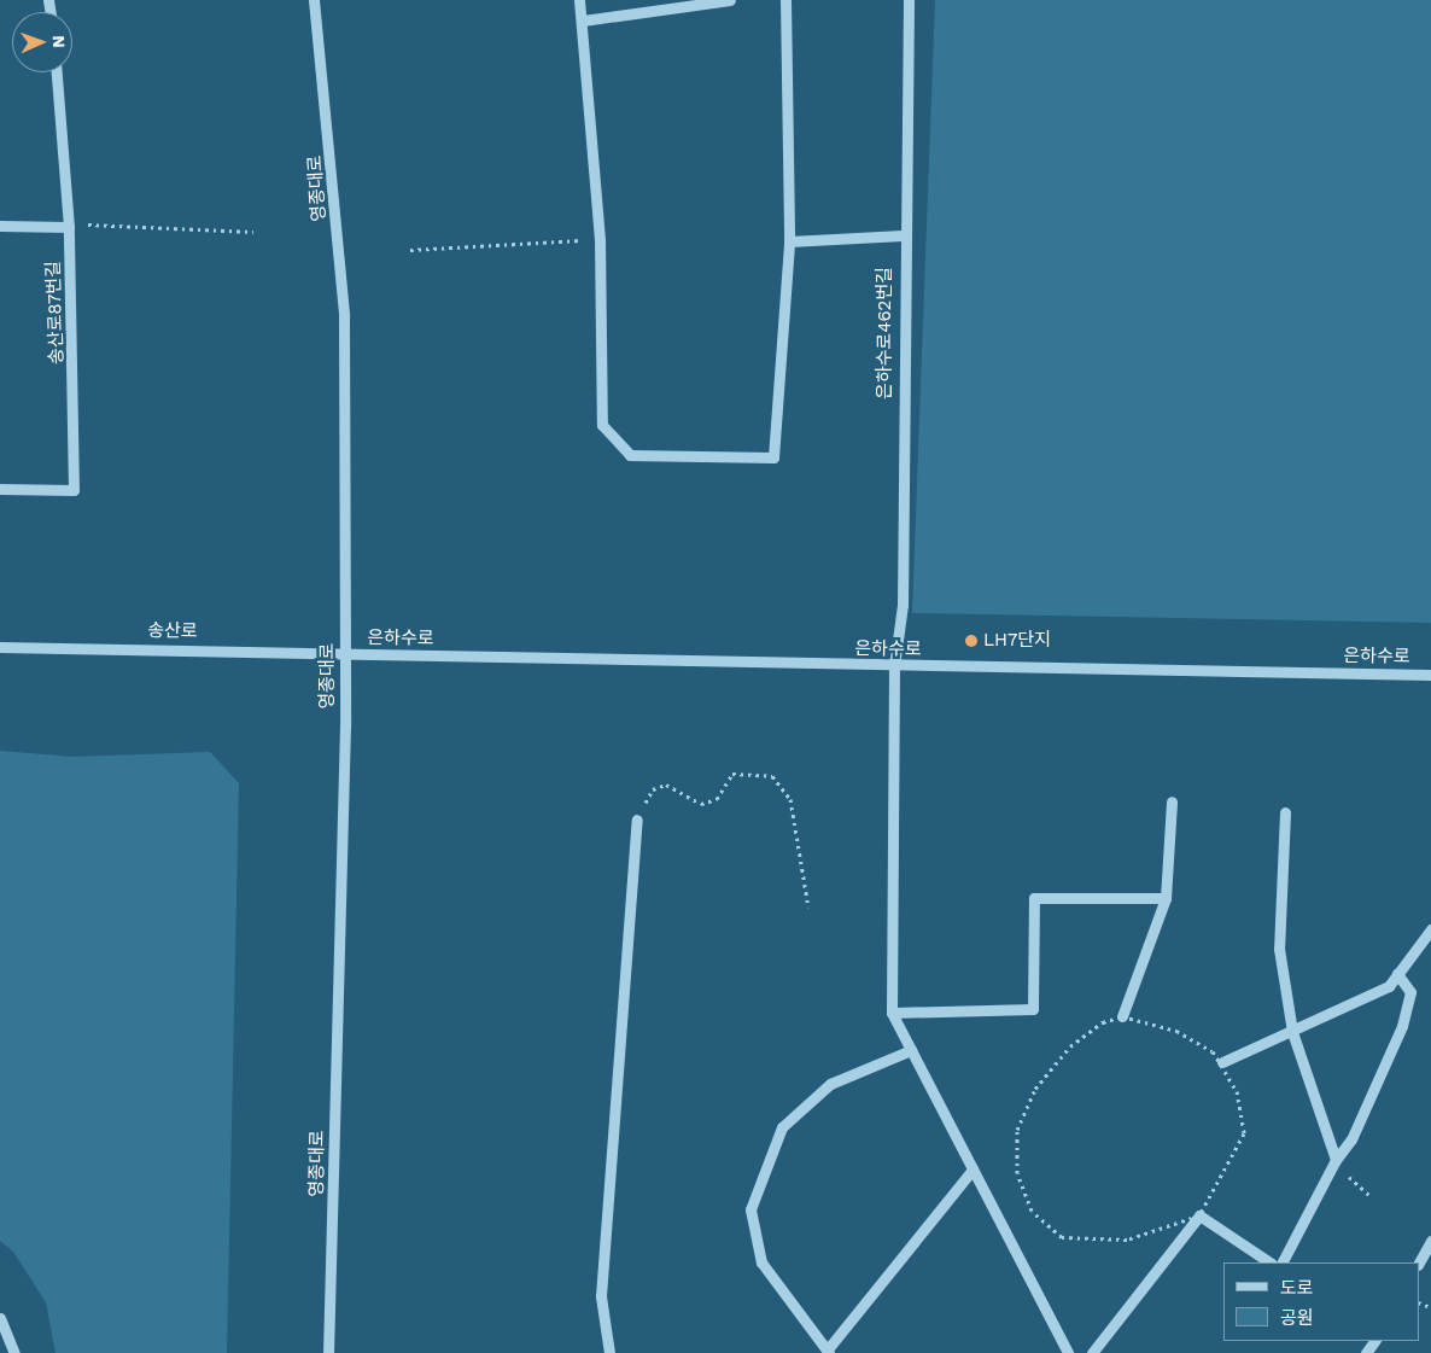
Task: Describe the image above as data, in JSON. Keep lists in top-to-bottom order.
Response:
{
  "streets": {
    "street": [
      "영종대로",
      "송산로87번길",
      "은하수로462번길",
      "송산로",
      "은하수로"
    ]
  },
  "crossings": [
    ["영종대로", "송산로"],
    ["영종대로", "은하수로"],
    ["은하수로462번길", "은하수로"],
    ["송산로", "은하수로"]
  ],
  "places": ["LH7단지"],
  "legend": ["도로", "공원"],
  "north": "right"
}
